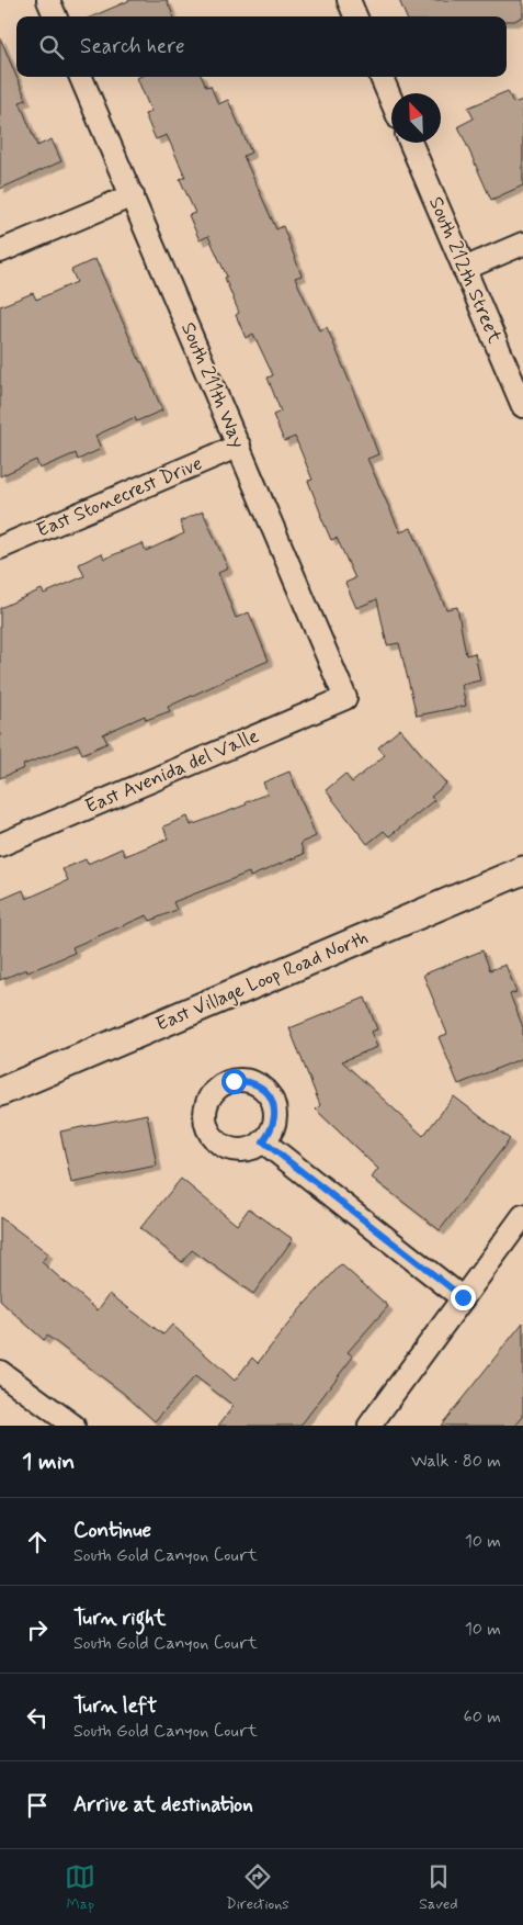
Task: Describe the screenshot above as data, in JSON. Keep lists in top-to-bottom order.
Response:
{
  "streets": {
    "street": [
      "South 212th Street",
      "South 211th Way",
      "East Stonecrest Drive",
      "East Avenida del Valle",
      "East Village Loop Road North"
    ]
  },
  "crossings": [
    ["South 211th Way", "East Stonecrest Drive"],
    ["South 211th Way", "East Avenida del Valle"]
  ],
  "north": "top left",
  "page": {
    "search": "Search here",
    "heading": ["1 min", "Walk · 80 m"],
    "list": [
      ["Continue", "South Gold Canyon Court", "10 m"],
      ["Turn right", "South Gold Canyon Court", "10 m"],
      ["Turn left", "South Gold Canyon Court", "60 m"],
      "Arrive at destination"
    ],
    "nav": ["Map", "Directions", "Saved"]
  }
}
